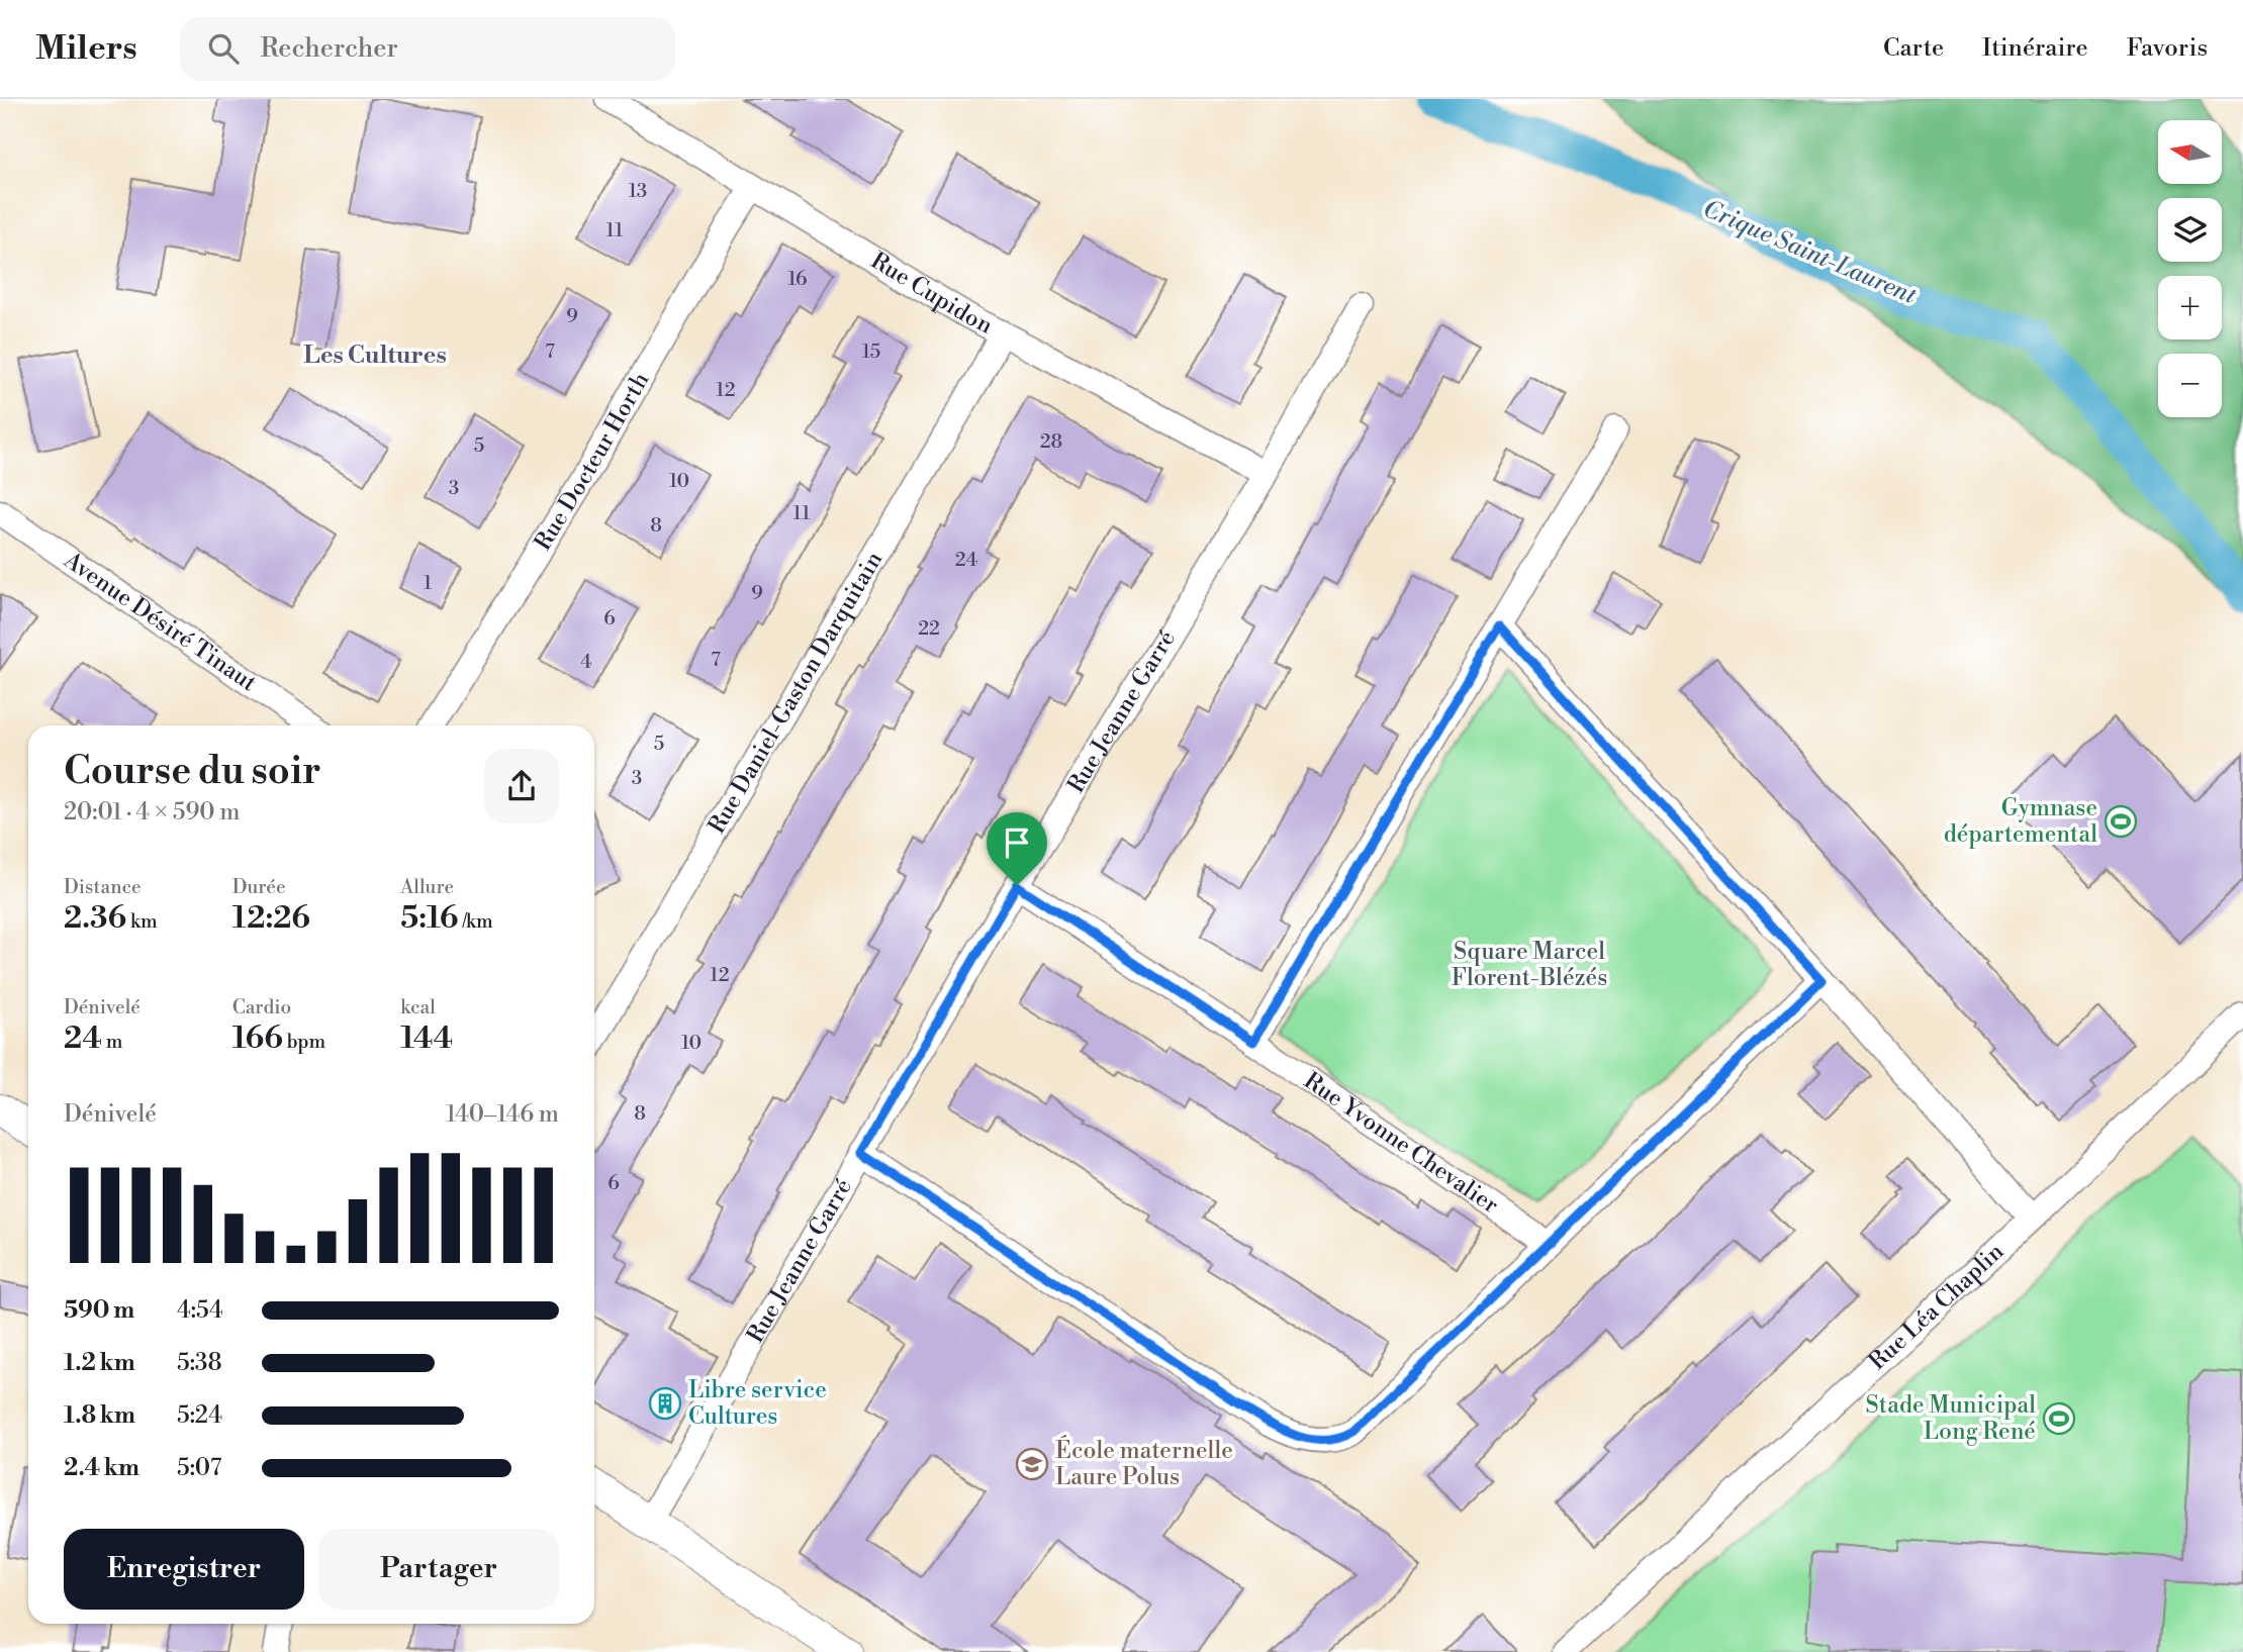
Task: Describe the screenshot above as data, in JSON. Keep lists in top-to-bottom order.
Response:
{
  "streets": {
    "street": [
      "Rue Cupidon",
      "Rue Docteur Horth",
      "Avenue Désiré Tinaut",
      "Rue Daniel-Gaston Darquitain",
      "Rue Jeanne Garré",
      "Rue Yvonne Chevalier",
      "Rue Léa Chaplin"
    ]
  },
  "crossings": [
    ["Rue Cupidon", "Rue Docteur Horth"],
    ["Rue Cupidon", "Rue Daniel-Gaston Darquitain"],
    ["Rue Cupidon", "Rue Jeanne Garré"],
    ["Rue Jeanne Garré", "Rue Yvonne Chevalier"]
  ],
  "districts": ["Les Cultures"],
  "water": ["Crique Saint-Laurent"],
  "parks": ["Square Marcel Florent-Blézés"],
  "places": {
    "sports": ["Gymnase départemental", "Stade Municipal Long René"],
    "building": ["Libre service Cultures"],
    "school or university": ["École maternelle Laure Polus"]
  },
  "house_numbers": [
    "13",
    "11",
    "16",
    "9",
    "7",
    "15",
    "12",
    "28",
    "5",
    "10",
    "3",
    "11",
    "8",
    "24",
    "1",
    "9",
    "6",
    "22",
    "7",
    "4",
    "5",
    "3",
    "12",
    "10",
    "8",
    "6"
  ],
  "north": "left",
  "page": {
    "header": "Milers",
    "search": "Rechercher",
    "nav": ["Carte", "Itinéraire", "Favoris"],
    "map_buttons": ["+", "−"],
    "heading": ["Course du soir", "20:01 · 4 × 590 m"],
    "stats": [
      ["Distance", "2.36 km"],
      ["Durée", "12:26"],
      ["Allure", "5:16 /km"],
      ["Dénivelé", "24 m"],
      ["Cardio", "166 bpm"],
      ["kcal", "144"]
    ],
    "chart": ["Dénivelé", "140–146 m"],
    "list": [
      {
        "name": "590 m",
        "note": "4:54"
      },
      {
        "name": "1.2 km",
        "note": "5:38"
      },
      {
        "name": "1.8 km",
        "note": "5:24"
      },
      {
        "name": "2.4 km",
        "note": "5:07"
      }
    ],
    "buttons": ["Enregistrer", "Partager"]
  }
}
